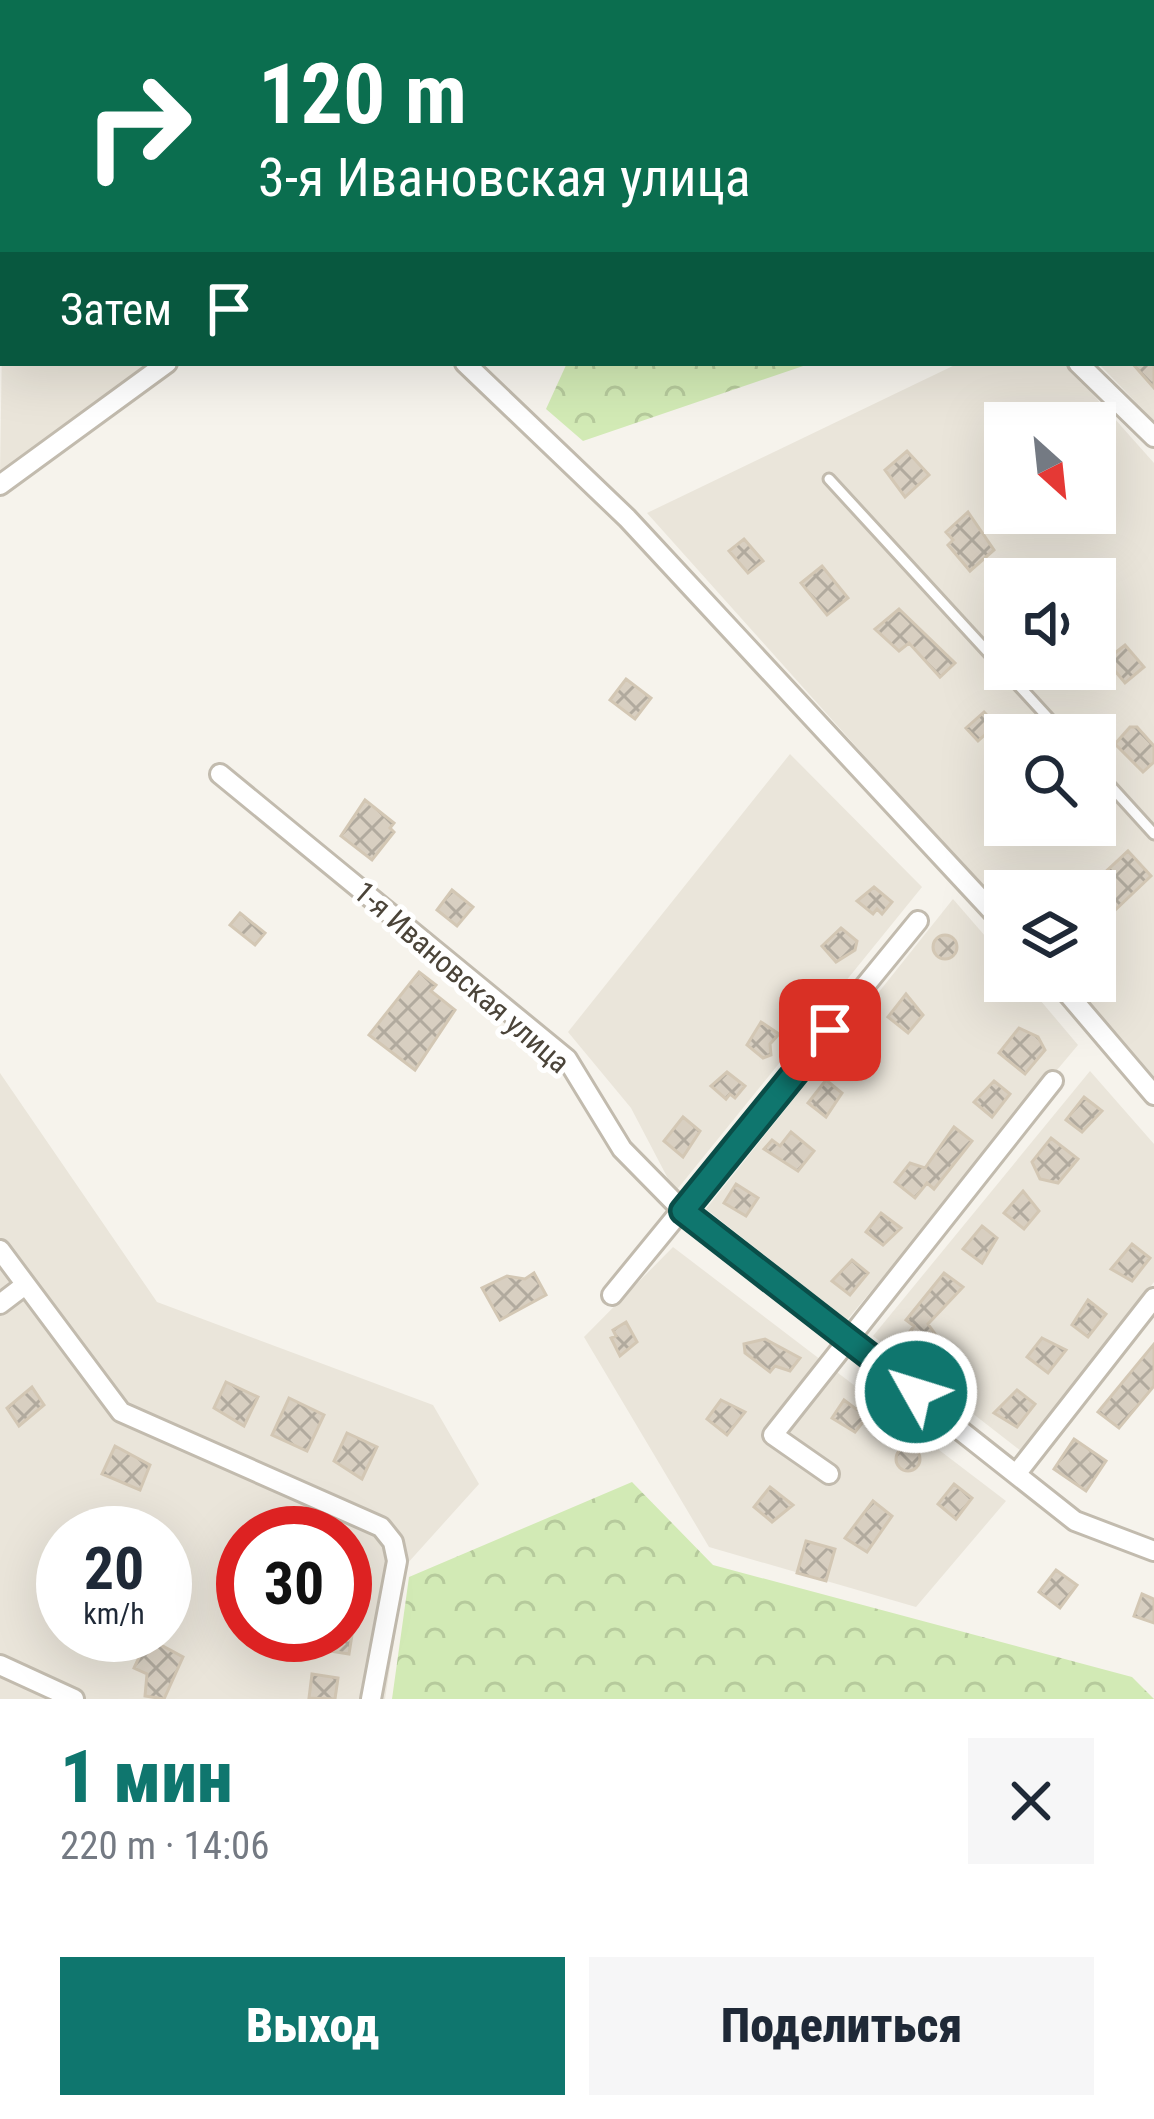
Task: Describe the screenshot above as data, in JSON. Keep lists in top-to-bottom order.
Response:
{
  "streets": {
    "street": ["1-я Ивановская улица"]
  },
  "north": "bottom right",
  "page": {
    "turn": ["120 m", "3-я Ивановская улица"],
    "then": "Затем",
    "speed": "20 km/h",
    "limit": "30",
    "heading": ["1 мин", "220 m · 14:06"],
    "buttons": ["Выход", "Поделиться"]
  }
}
